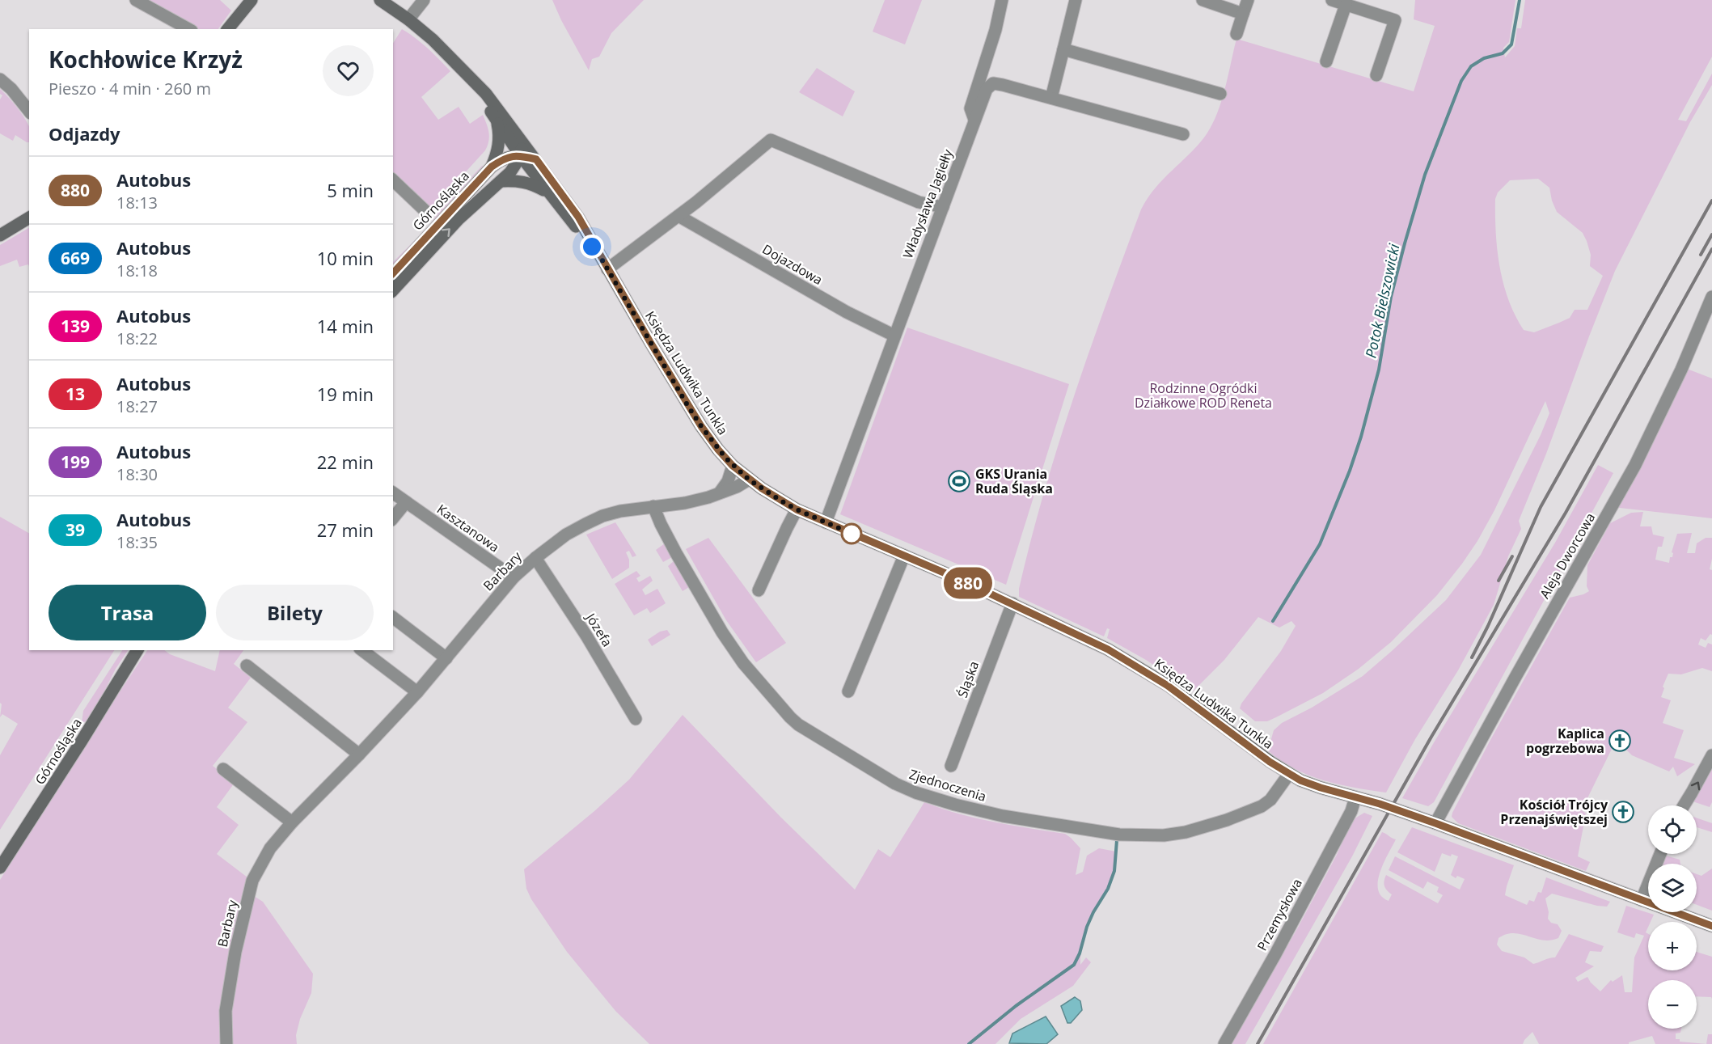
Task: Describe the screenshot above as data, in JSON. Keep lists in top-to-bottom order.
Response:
{
  "streets": {
    "street": [
      "Górnośląska",
      "Władysława Jagiełły",
      "Dojazdowa",
      "Księdza Ludwika Tunkla",
      "Kasztanowa",
      "Aleja Dworcowa",
      "Barbary",
      "Józefa",
      "Śląska",
      "Zjednoczenia",
      "Przemysłowa"
    ]
  },
  "crossings": [
    ["Górnośląska", "Księdza Ludwika Tunkla"],
    ["Władysława Jagiełły", "Dojazdowa"],
    ["Władysława Jagiełły", "Księdza Ludwika Tunkla"],
    ["Księdza Ludwika Tunkla", "Aleja Dworcowa"],
    ["Księdza Ludwika Tunkla", "Barbary"],
    ["Księdza Ludwika Tunkla", "Śląska"],
    ["Księdza Ludwika Tunkla", "Zjednoczenia"],
    ["Księdza Ludwika Tunkla", "Przemysłowa"],
    ["Kasztanowa", "Barbary"],
    ["Barbary", "Józefa"],
    ["Barbary", "Zjednoczenia"]
  ],
  "water": ["Potok Bielszowicki"],
  "parks": ["Rodzinne Ogródki Działkowe ROD Reneta"],
  "places": {
    "sports": ["GKS Urania Ruda Śląska"],
    "church": ["Kaplica pogrzebowa", "Kościół Trójcy Przenajświętszej"]
  },
  "lines": ["bus line 880"],
  "page": {
    "on_map": "880",
    "heading": [
      ["Kochłowice Krzyż", "Pieszo · 4 min · 260 m"],
      "Odjazdy"
    ],
    "list": [
      {
        "mark": "880",
        "name": "Autobus",
        "note": "18:13",
        "value": "5 min"
      },
      {
        "mark": "669",
        "name": "Autobus",
        "note": "18:18",
        "value": "10 min"
      },
      {
        "mark": "139",
        "name": "Autobus",
        "note": "18:22",
        "value": "14 min"
      },
      {
        "mark": "13",
        "name": "Autobus",
        "note": "18:27",
        "value": "19 min"
      },
      {
        "mark": "199",
        "name": "Autobus",
        "note": "18:30",
        "value": "22 min"
      },
      {
        "mark": "39",
        "name": "Autobus",
        "note": "18:35",
        "value": "27 min"
      }
    ],
    "buttons": ["Trasa", "Bilety"],
    "map_buttons": ["+", "−"]
  }
}
